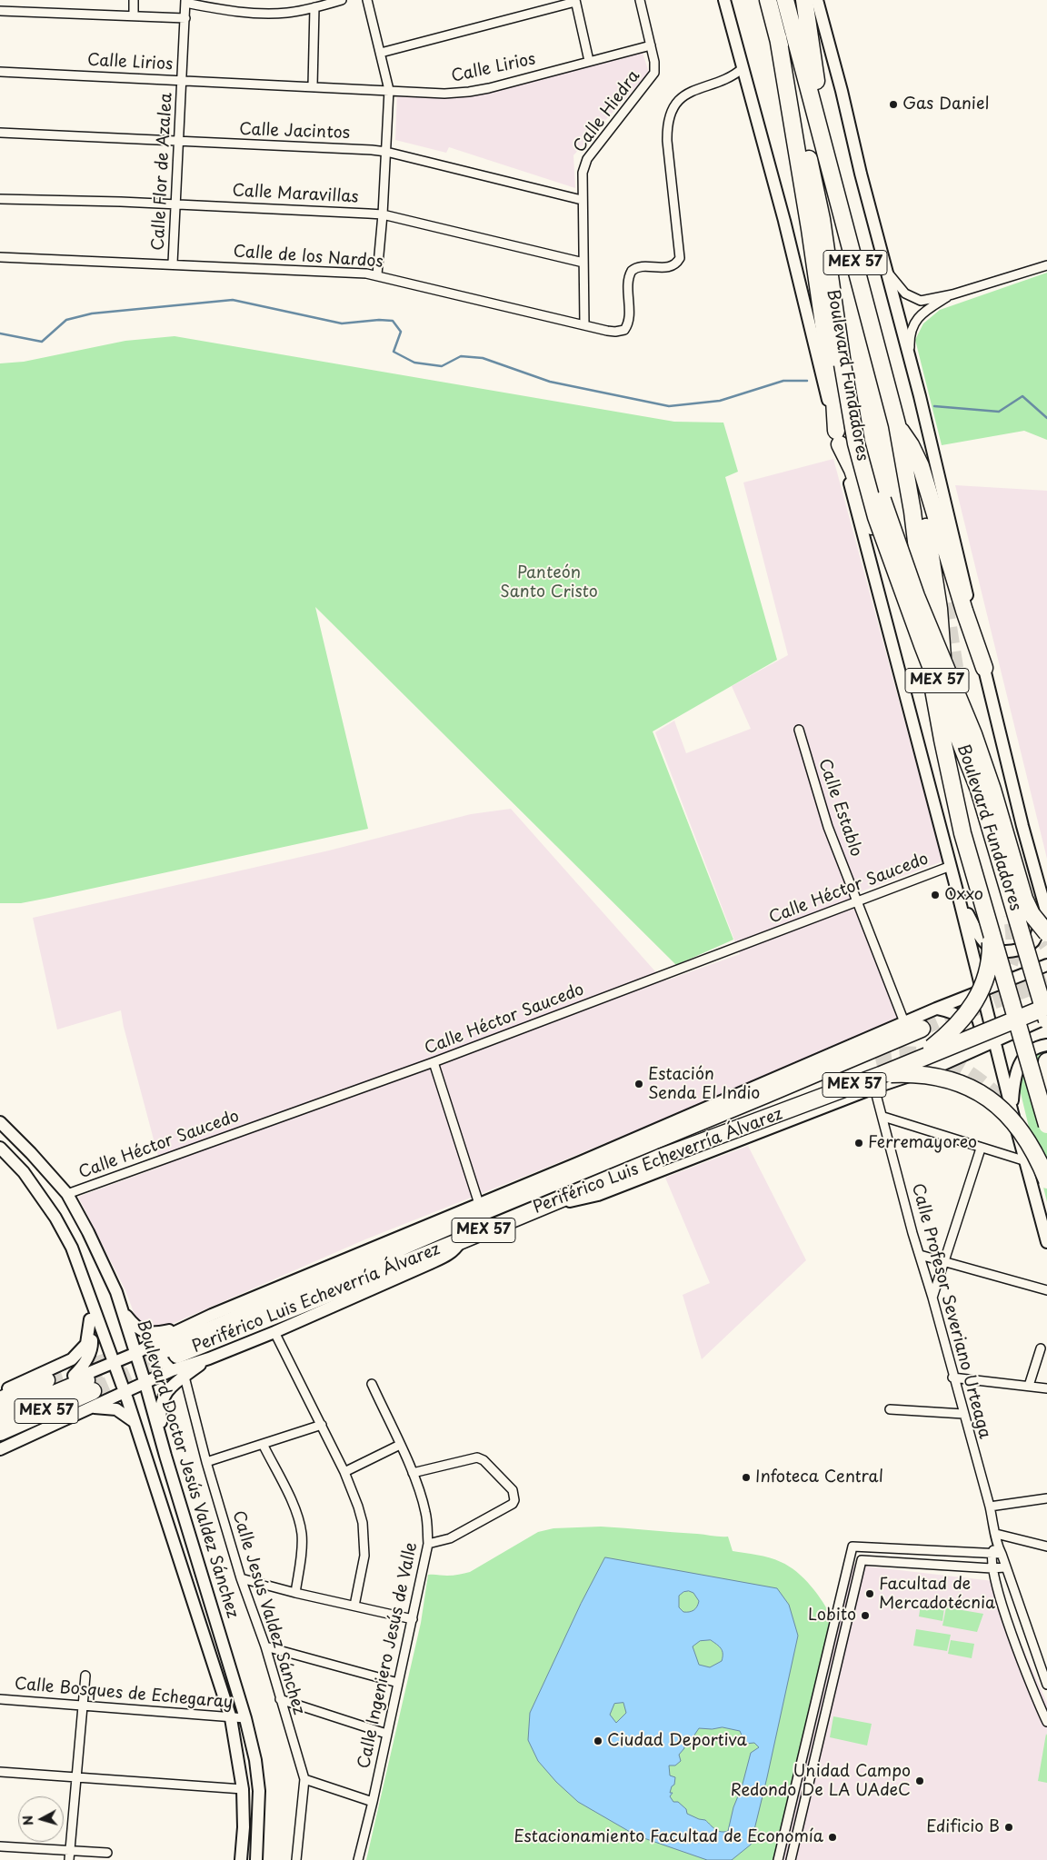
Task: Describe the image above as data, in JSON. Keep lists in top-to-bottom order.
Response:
{
  "streets": {
    "highway": ["MEX 57", "Boulevard Fundadores", "Periférico Luis Echeverría Álvarez"],
    "main road": ["Boulevard Doctor Jesús Valdez Sánchez"],
    "street": [
      "Calle Lirios",
      "Calle Hiedra",
      "Calle Jacintos",
      "Calle Flor de Azalea",
      "Calle Maravillas",
      "Calle de los Nardos",
      "Calle Establo",
      "Calle Héctor Saucedo",
      "Calle Profesor Severiano Urteaga",
      "Calle Jesús Valdez Sánchez",
      "Calle Ingeniero Jesús de Valle",
      "Calle Bosques de Echegaray"
    ]
  },
  "crossings": [
    ["Calle Lirios", "Calle Hiedra"],
    ["Calle Lirios", "Calle Flor de Azalea"],
    ["Calle Hiedra", "Calle Jacintos"],
    ["Calle Hiedra", "Calle Maravillas"],
    ["Calle Hiedra", "Calle de los Nardos"],
    ["Calle Jacintos", "Calle Flor de Azalea"],
    ["Calle Flor de Azalea", "Calle Maravillas"],
    ["Calle Flor de Azalea", "Calle de los Nardos"],
    ["MEX 57", "Boulevard Fundadores"],
    ["MEX 57", "Periférico Luis Echeverría Álvarez"],
    ["Boulevard Fundadores", "Periférico Luis Echeverría Álvarez"],
    ["Calle Establo", "Calle Héctor Saucedo"],
    ["Calle Héctor Saucedo", "Boulevard Doctor Jesús Valdez Sánchez"],
    ["Periférico Luis Echeverría Álvarez", "Calle Profesor Severiano Urteaga"],
    ["Boulevard Doctor Jesús Valdez Sánchez", "Calle Bosques de Echegaray"]
  ],
  "parks": ["Panteón Santo Cristo"],
  "places": [
    "Gas Daniel",
    "Oxxo",
    "Estación Senda El Indio",
    "Ferremayoreo",
    "Infoteca Central",
    "Facultad de Mercadotécnia",
    "Lobito",
    "Ciudad Deportiva",
    "Unidad Campo Redondo De LA UAdeC",
    "Edificio B",
    "Estacionamiento Facultad de Economía"
  ],
  "north": "left"
}
